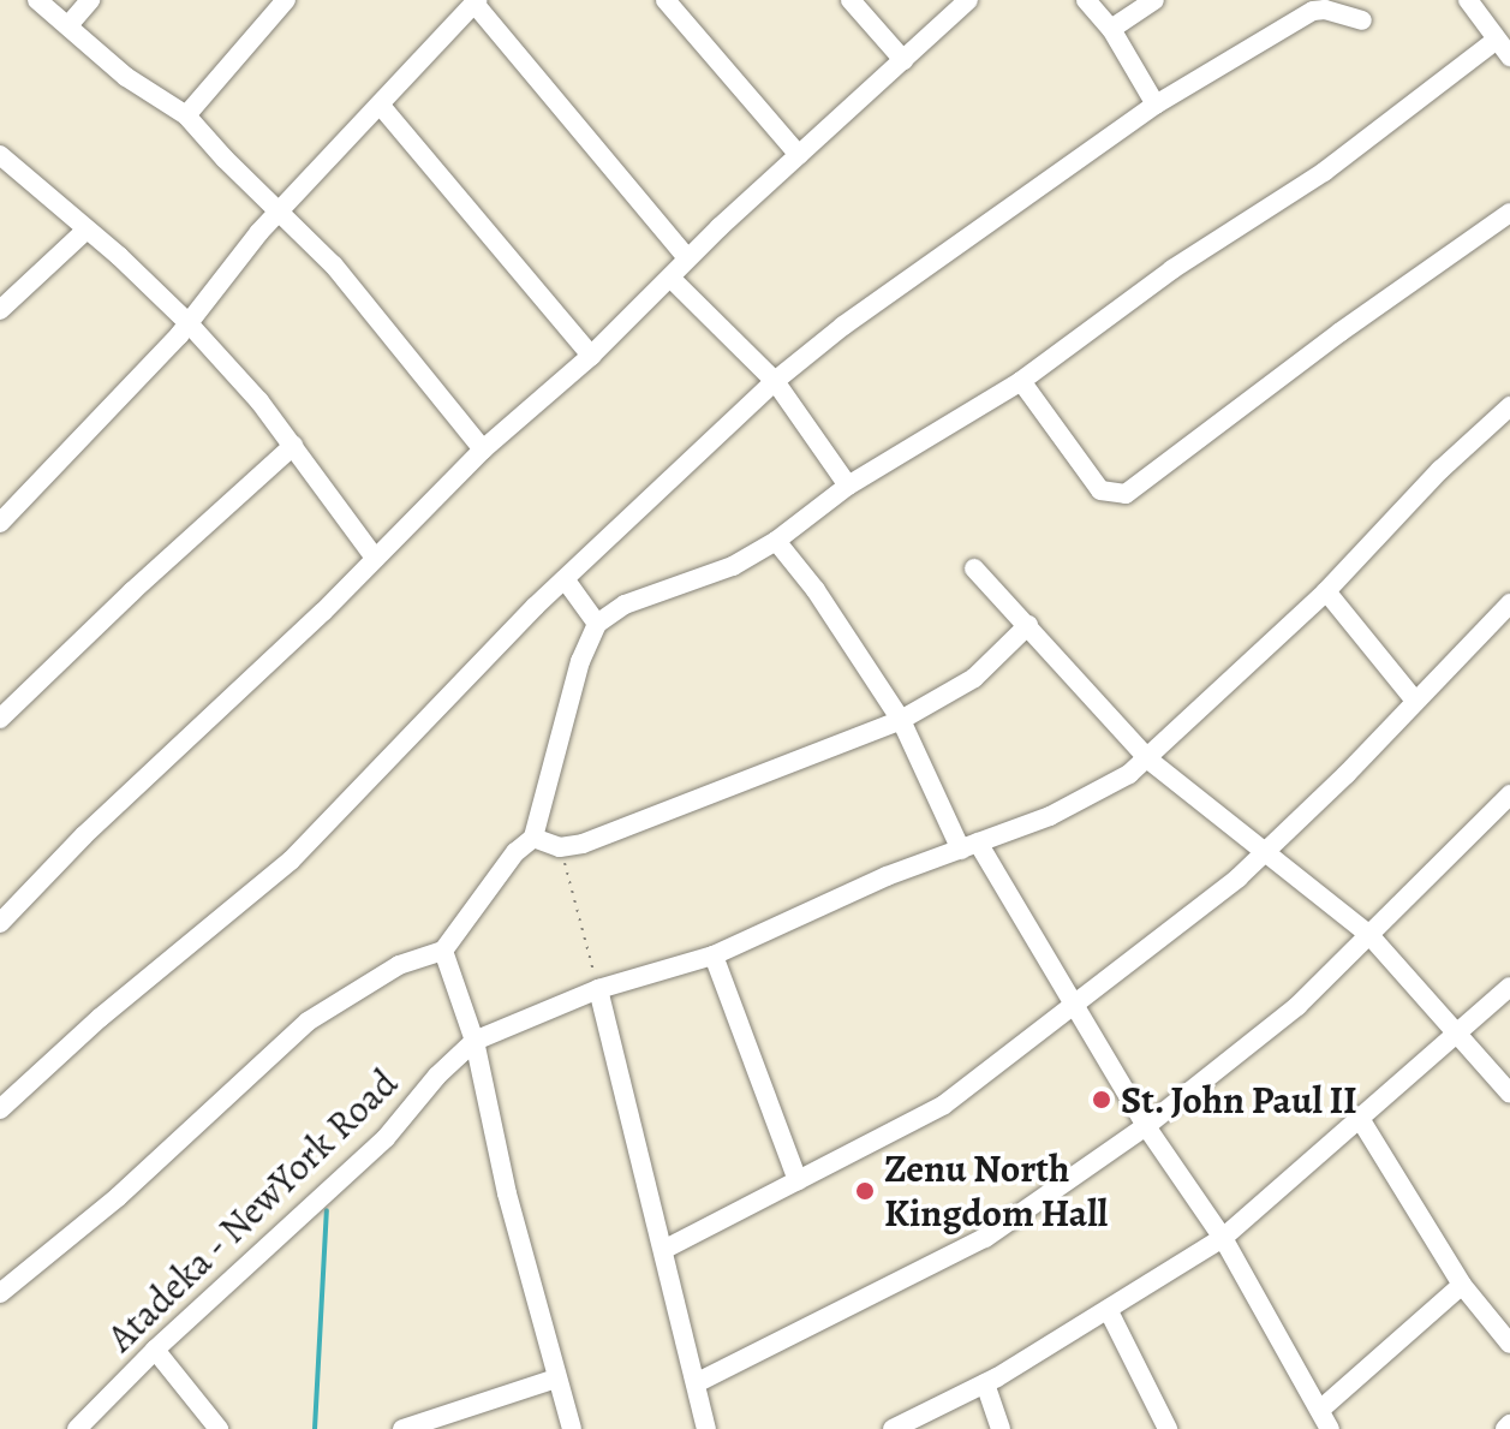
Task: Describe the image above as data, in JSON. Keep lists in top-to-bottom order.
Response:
{
  "streets": {
    "street": ["Atadeka - NewYork Road"]
  },
  "places": ["St. John Paul II", "Zenu North Kingdom Hall"]
}
